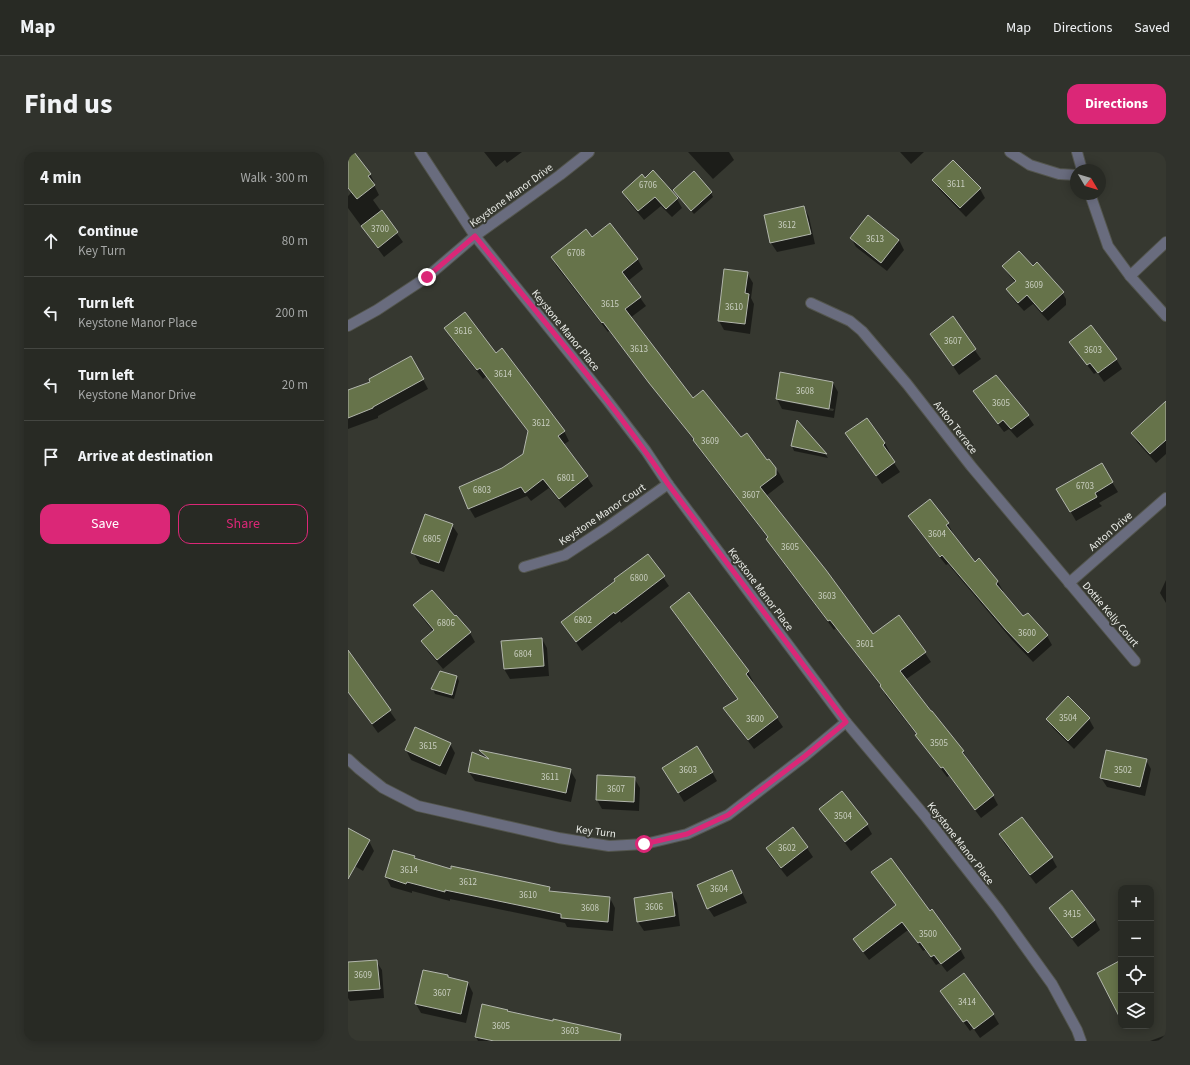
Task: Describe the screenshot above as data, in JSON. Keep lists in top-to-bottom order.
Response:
{
  "streets": {
    "street": [
      "Keystone Manor Drive",
      "Keystone Manor Place",
      "Anton Terrace",
      "Keystone Manor Court",
      "Anton Drive",
      "Dottie Kelly Court",
      "Key Turn"
    ]
  },
  "crossings": [
    ["Keystone Manor Drive", "Keystone Manor Place"],
    ["Keystone Manor Place", "Keystone Manor Court"],
    ["Keystone Manor Place", "Key Turn"],
    ["Anton Terrace", "Anton Drive"],
    ["Anton Terrace", "Dottie Kelly Court"],
    ["Anton Drive", "Dottie Kelly Court"]
  ],
  "house_numbers": [
    "3611",
    "6706",
    "3612",
    "3700",
    "3613",
    "6708",
    "3609",
    "3615",
    "3610",
    "3616",
    "3607",
    "3613",
    "3603",
    "3614",
    "3608",
    "3605",
    "3612",
    "3609",
    "6801",
    "6703",
    "6803",
    "3607",
    "3604",
    "6805",
    "3605",
    "6800",
    "3603",
    "6802",
    "6806",
    "3600",
    "3601",
    "6804",
    "3504",
    "3600",
    "3505",
    "3615",
    "3603",
    "3502",
    "3611",
    "3607",
    "3504",
    "3602",
    "3614",
    "3612",
    "3604",
    "3610",
    "3606",
    "3608",
    "3415",
    "3500",
    "3609",
    "3607",
    "3414",
    "3605",
    "3603"
  ],
  "north": "bottom right",
  "page": {
    "header": "Map",
    "nav": ["Map", "Directions", "Saved"],
    "title": "Find us",
    "buttons": [
      "Directions",
      ["Save", "Share"]
    ],
    "heading": ["4 min", "Walk · 300 m"],
    "list": [
      ["Continue", "Key Turn", "80 m"],
      ["Turn left", "Keystone Manor Place", "200 m"],
      ["Turn left", "Keystone Manor Drive", "20 m"],
      "Arrive at destination"
    ],
    "map_buttons": ["+", "−"]
  }
}
